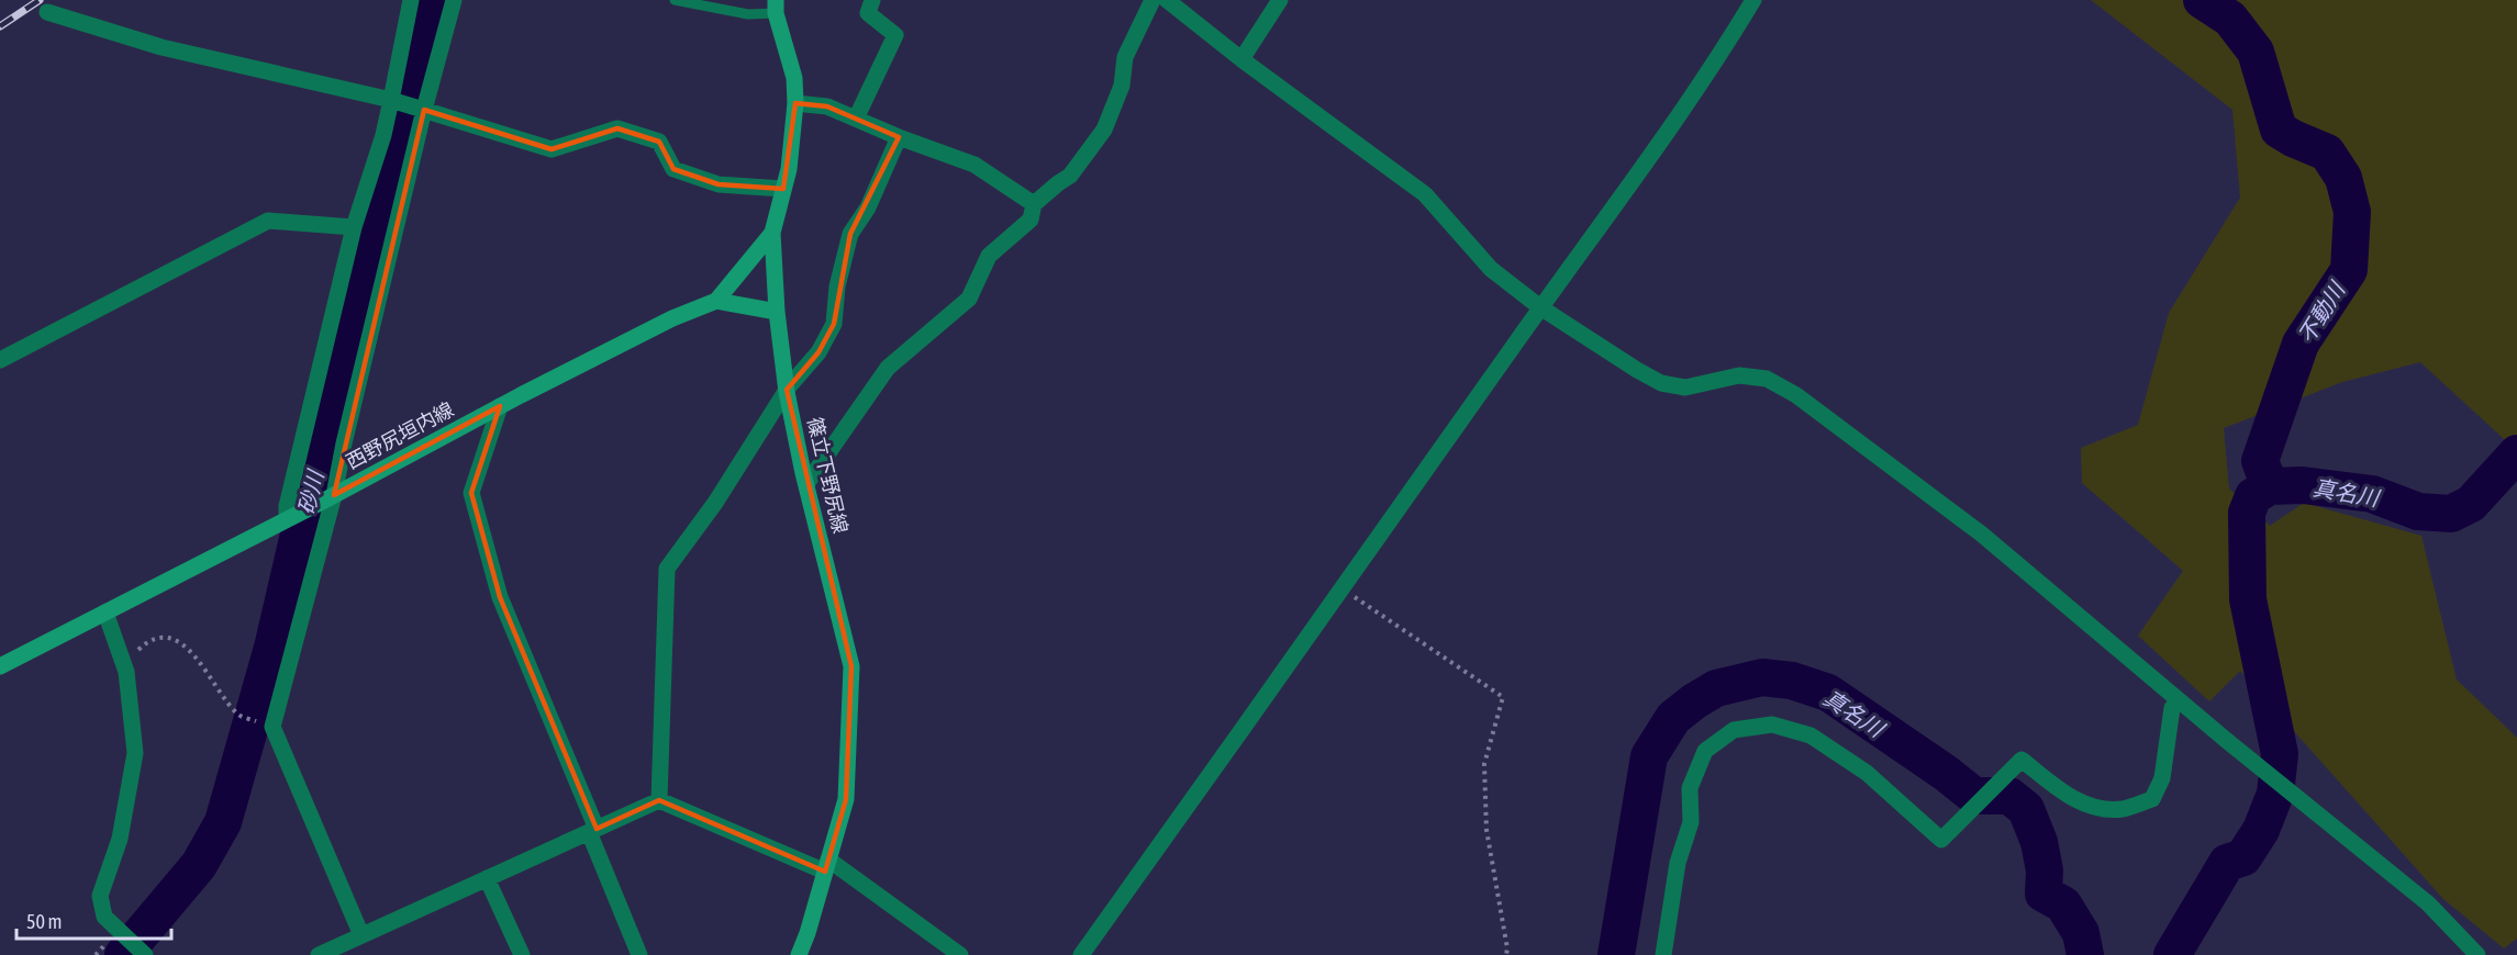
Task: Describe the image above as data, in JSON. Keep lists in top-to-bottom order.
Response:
{
  "streets": {
    "main road": ["西野尻垣内線", "篠立下野尻線"]
  },
  "crossings": [
    ["西野尻垣内線", "篠立下野尻線"]
  ],
  "water": ["不動川", "砂川", "真名川"],
  "scale_bar": "50 m"
}
